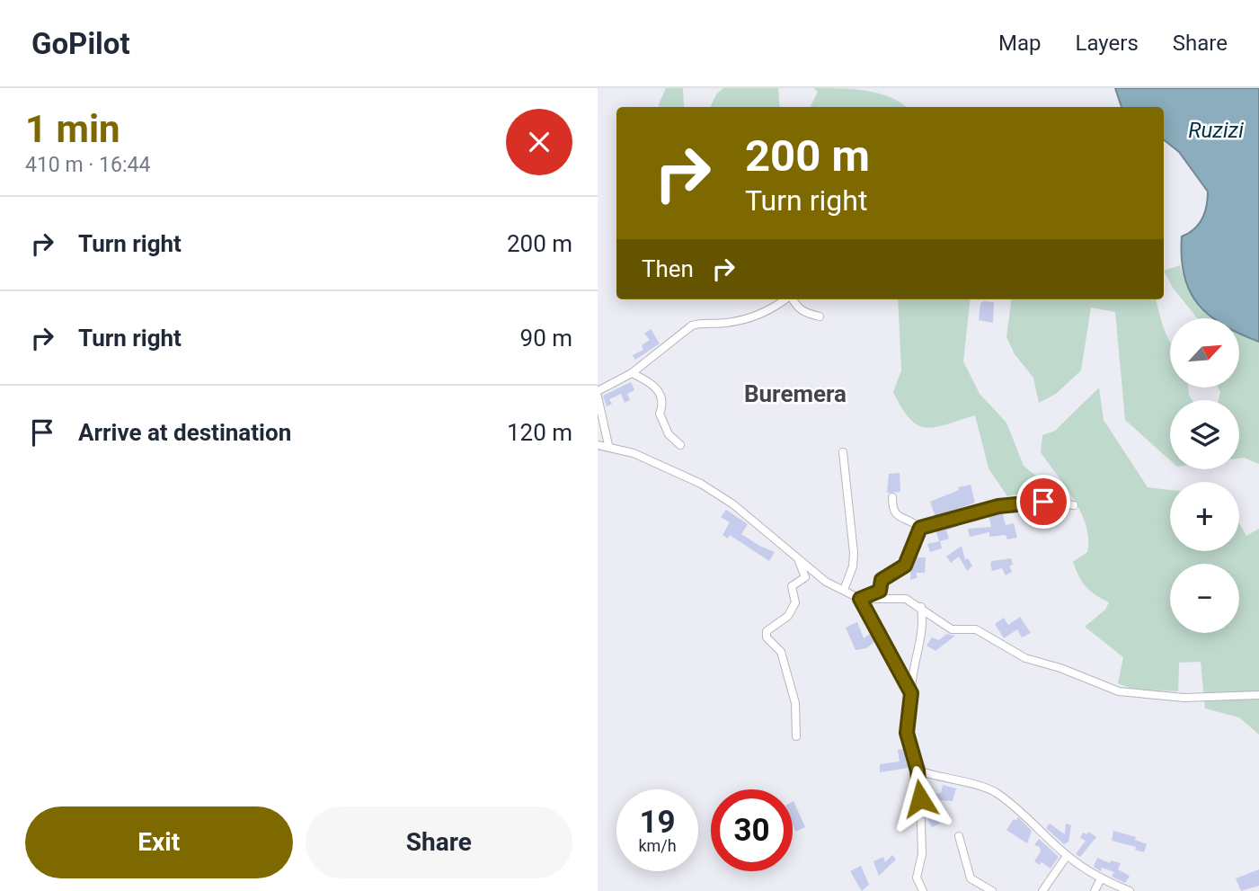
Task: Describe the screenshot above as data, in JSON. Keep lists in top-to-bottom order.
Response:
{
  "districts": ["Buremera"],
  "water": ["Ruzizi"],
  "north": "top right",
  "page": {
    "header": "GoPilot",
    "nav": ["Map", "Layers", "Share"],
    "heading": ["1 min", "410 m · 16:44"],
    "turn": ["200 m", "Turn right"],
    "list": [
      {
        "name": "Turn right",
        "value": "200 m"
      },
      {
        "name": "Turn right",
        "value": "90 m"
      },
      {
        "name": "Arrive at destination",
        "value": "120 m"
      }
    ],
    "then": "Then",
    "map_buttons": ["+", "−"],
    "speed": "19 km/h",
    "limit": "30",
    "buttons": ["Exit", "Share"]
  }
}
